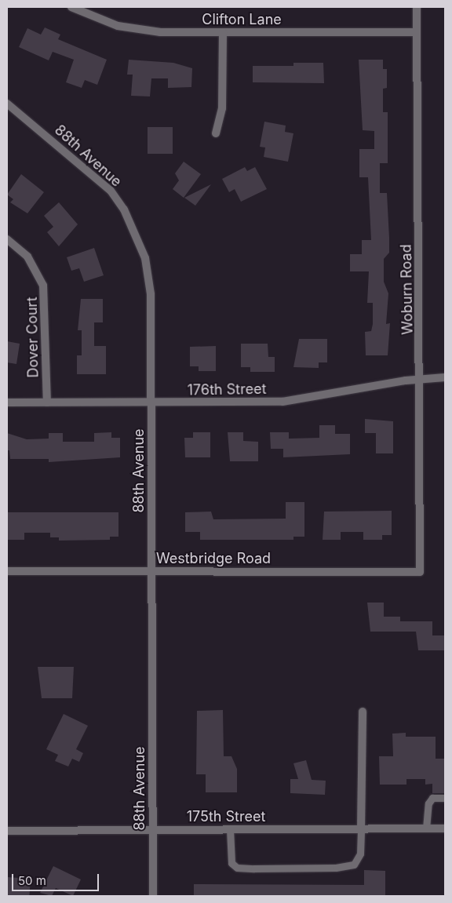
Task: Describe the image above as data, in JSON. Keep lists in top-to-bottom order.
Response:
{
  "streets": {
    "street": [
      "Clifton Lane",
      "88th Avenue",
      "Woburn Road",
      "Dover Court",
      "176th Street",
      "Westbridge Road",
      "175th Street"
    ]
  },
  "crossings": [
    ["Clifton Lane", "Woburn Road"],
    ["88th Avenue", "176th Street"],
    ["88th Avenue", "Westbridge Road"],
    ["88th Avenue", "175th Street"],
    ["Woburn Road", "176th Street"],
    ["Woburn Road", "Westbridge Road"],
    ["Dover Court", "176th Street"]
  ],
  "scale_bar": "50 m"
}
